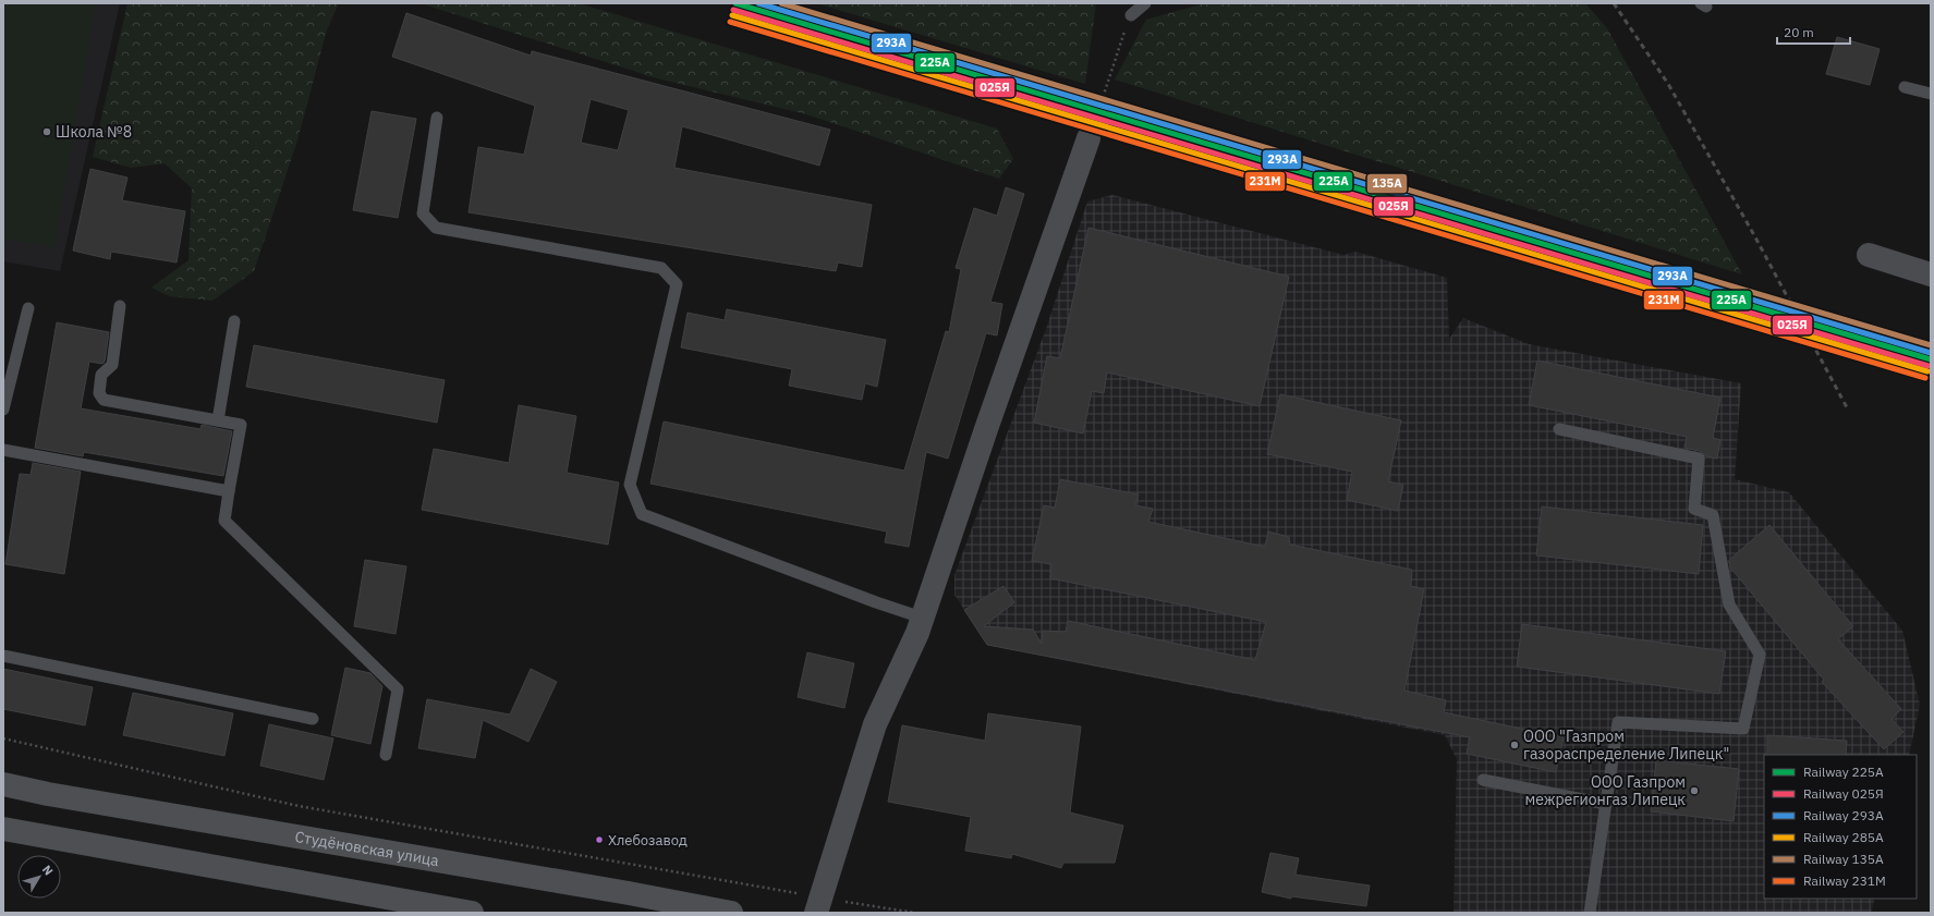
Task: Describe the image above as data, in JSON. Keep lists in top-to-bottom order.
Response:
{
  "streets": {
    "main road": ["Студёновская улица"]
  },
  "places": [
    "Школа №8",
    "ООО \"Газпром газораспределение Липецк\"",
    "ООО Газпром межрегионгаз Липецк",
    "Хлебозавод"
  ],
  "lines": [
    "rail line 225А",
    "rail line 293А",
    "rail line 135А",
    "rail line 025Я",
    "rail line 285А",
    "rail line 231М"
  ],
  "legend": [
    "Railway 225А",
    "Railway 025Я",
    "Railway 293А",
    "Railway 285А",
    "Railway 135А",
    "Railway 231М"
  ],
  "scale_bar": "20 m",
  "north": "top right"
}
